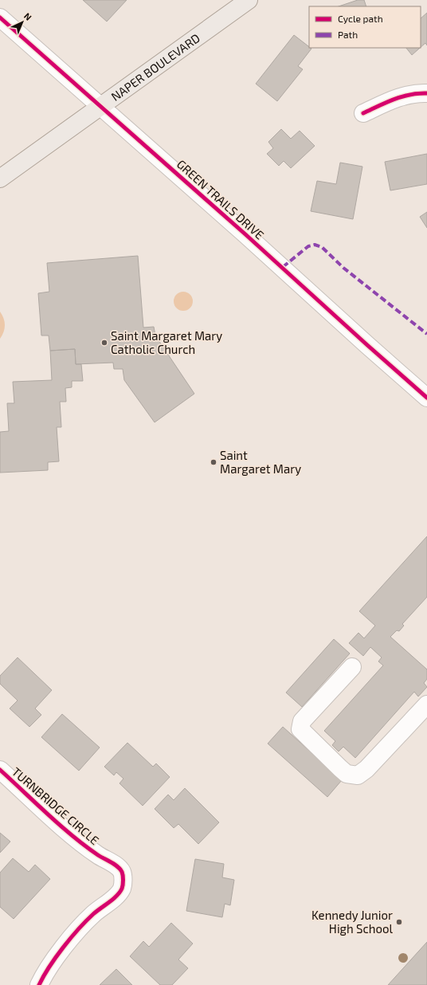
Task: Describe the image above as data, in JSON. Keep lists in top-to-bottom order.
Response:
{
  "streets": {
    "main road": ["NAPER BOULEVARD"],
    "street": ["GREEN TRAILS DRIVE", "TURNBRIDGE CIRCLE"]
  },
  "crossings": [
    ["NAPER BOULEVARD", "GREEN TRAILS DRIVE"]
  ],
  "places": ["Saint Margaret Mary Catholic Church", "Saint Margaret Mary", "Kennedy Junior High School"],
  "legend": ["Cycle path", "Path"],
  "north": "top right"
}
